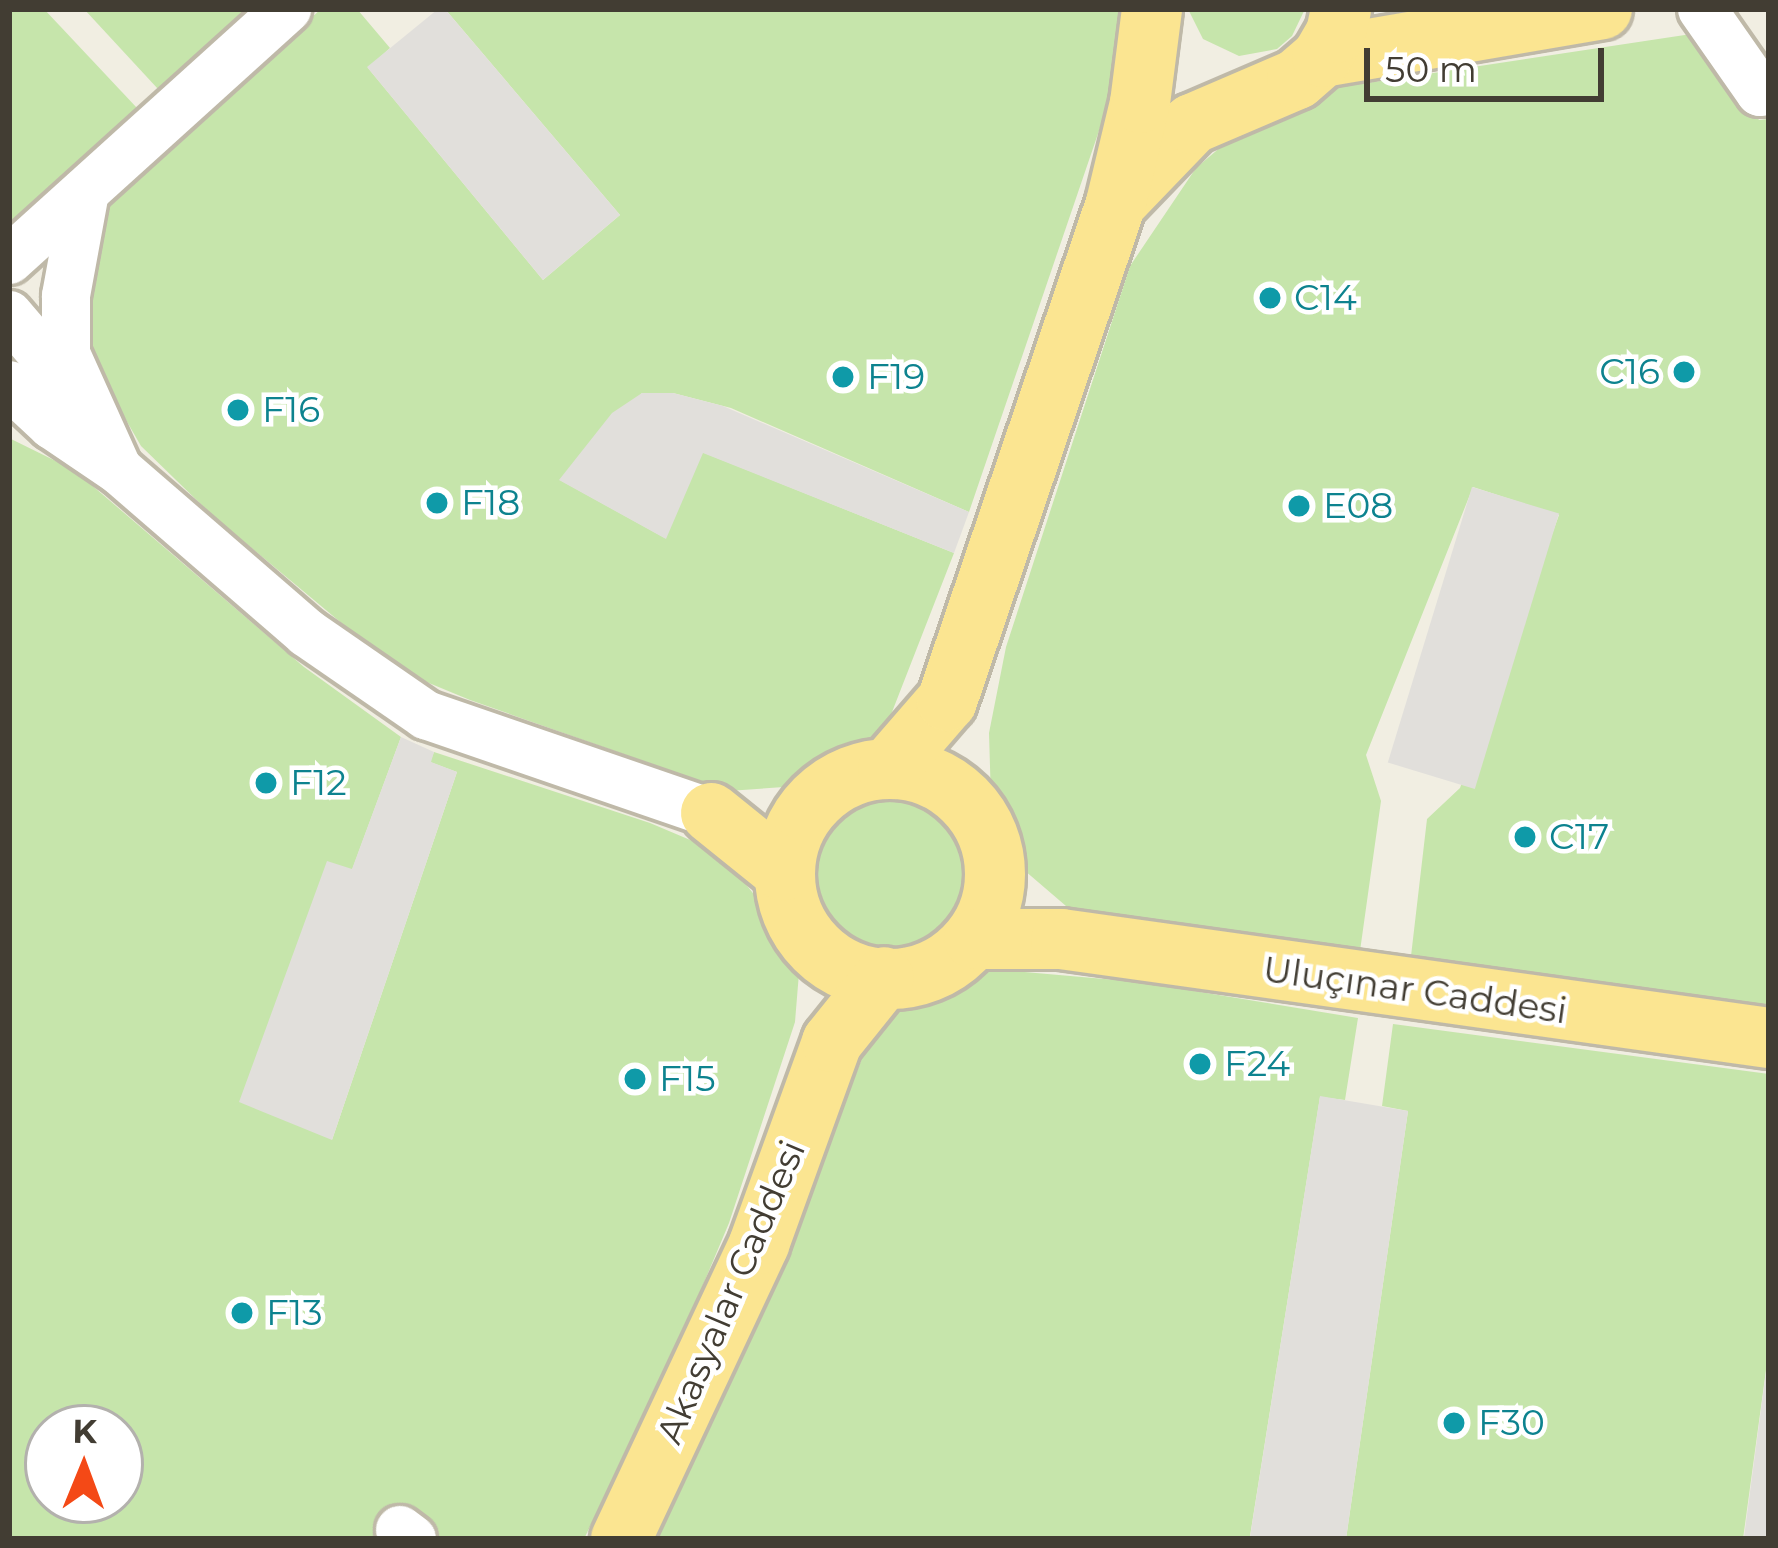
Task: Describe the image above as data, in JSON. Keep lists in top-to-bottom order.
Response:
{
  "streets": {
    "main road": ["Uluçınar Caddesi", "Akasyalar Caddesi"]
  },
  "places": [
    "C14",
    "C16",
    "F19",
    "F16",
    "F18",
    "E08",
    "F12",
    "C17",
    "F24",
    "F15",
    "F13",
    "F30"
  ],
  "scale_bar": "50 m",
  "north": "top"
}
